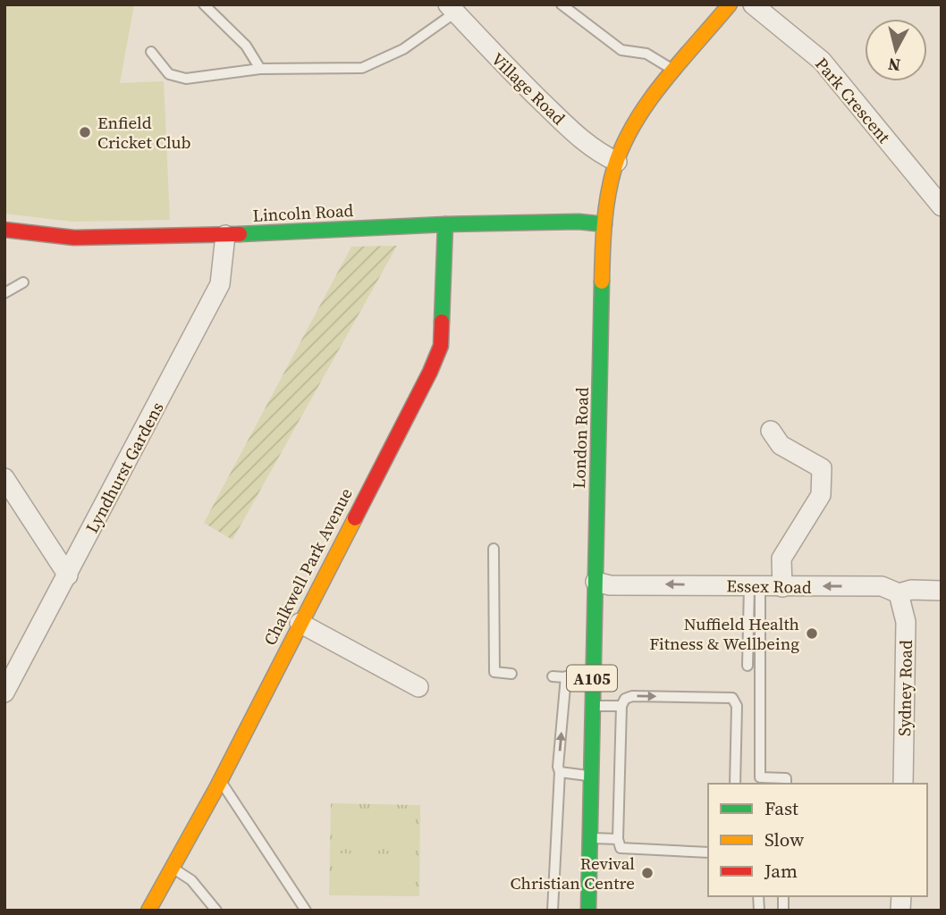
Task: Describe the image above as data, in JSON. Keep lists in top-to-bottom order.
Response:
{
  "streets": {
    "street": [
      "Village Road",
      "Park Crescent",
      "Lincoln Road",
      "London Road",
      "Lyndhurst Gardens",
      "Chalkwell Park Avenue",
      "Essex Road",
      "A105",
      "Sydney Road"
    ]
  },
  "crossings": [
    ["Village Road", "London Road"],
    ["Lincoln Road", "London Road"],
    ["Lincoln Road", "Lyndhurst Gardens"],
    ["Lincoln Road", "Chalkwell Park Avenue"],
    ["London Road", "Essex Road"],
    ["Essex Road", "Sydney Road"]
  ],
  "one_way": ["Essex Road"],
  "places": ["Enfield Cricket Club", "Nuffield Health Fitness & Wellbeing", "Revival Christian Centre"],
  "legend": ["Fast", "Slow", "Jam"],
  "north": "bottom"
}
